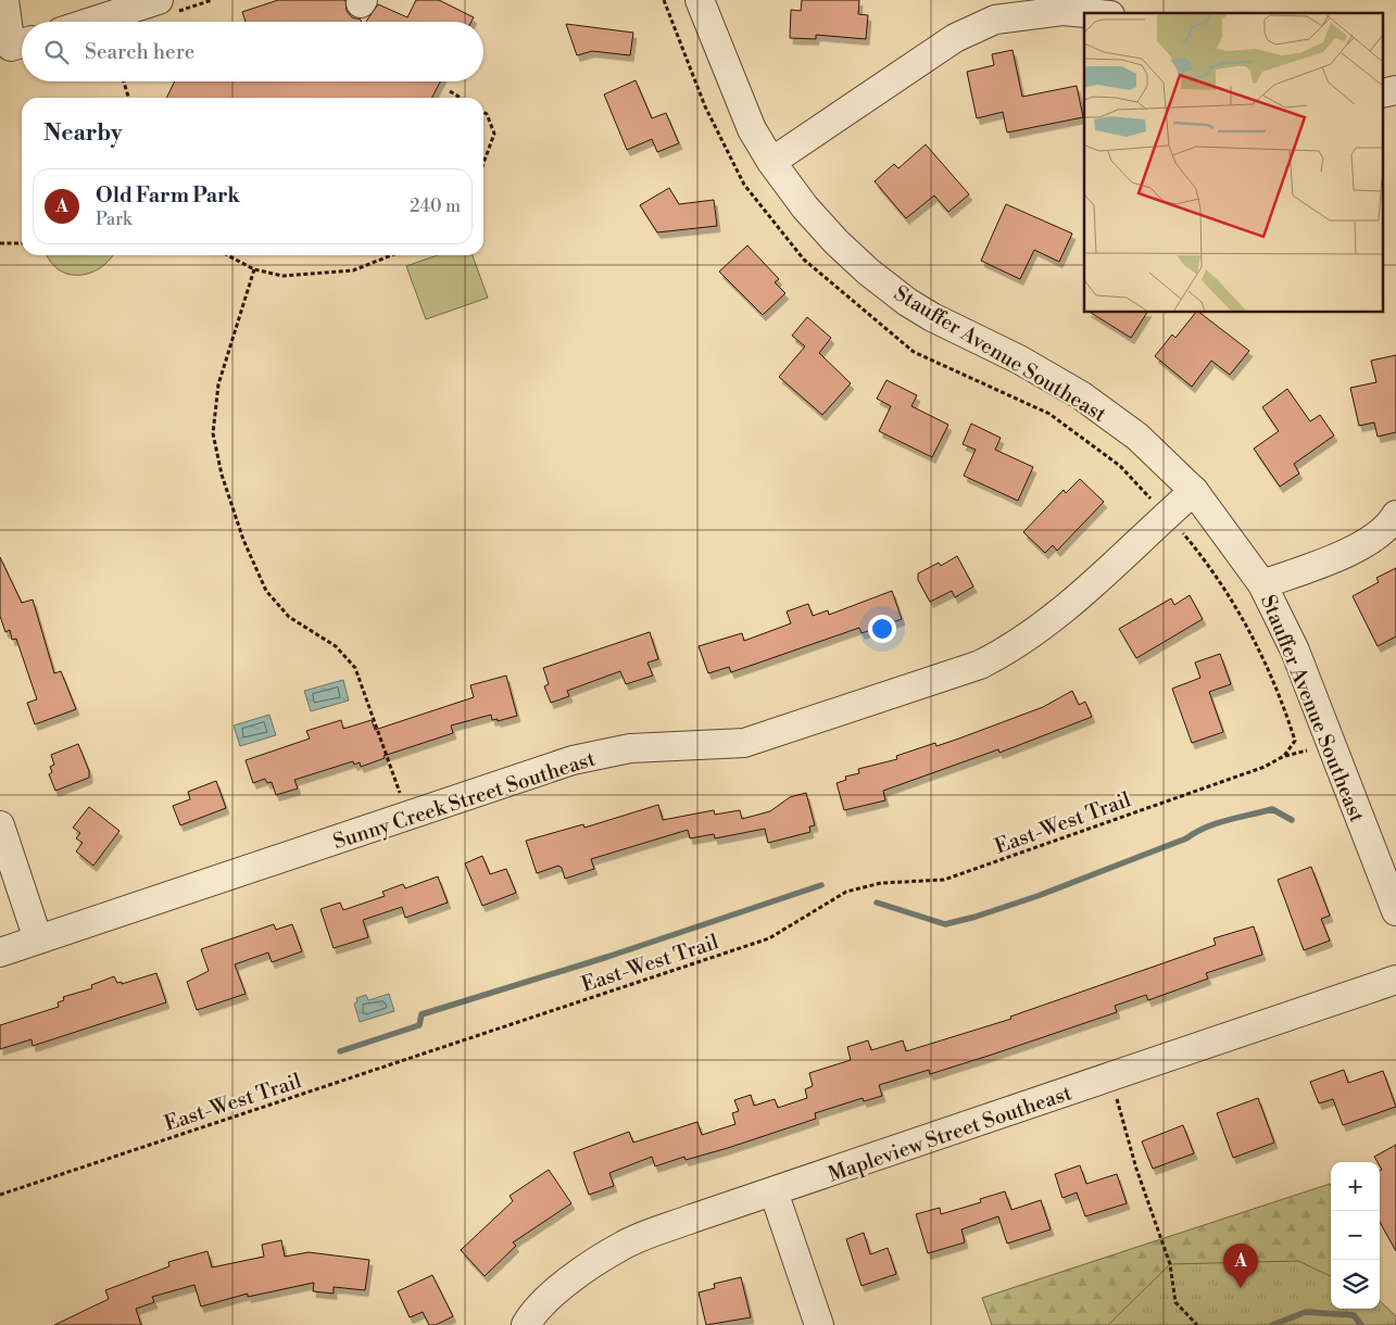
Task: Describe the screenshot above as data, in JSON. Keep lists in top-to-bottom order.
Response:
{
  "streets": {
    "street": ["Stauffer Avenue Southeast", "Sunny Creek Street Southeast", "Mapleview Street Southeast"],
    "path": ["East-West Trail"]
  },
  "crossings": [
    ["Stauffer Avenue Southeast", "Sunny Creek Street Southeast"],
    ["Sunny Creek Street Southeast", "East-West Trail"]
  ],
  "page": {
    "search": "Search here",
    "heading": "Nearby",
    "list": [
      {
        "mark": "A",
        "name": "Old Farm Park",
        "note": "Park",
        "value": "240 m"
      }
    ],
    "map_buttons": ["+", "−"],
    "pins": "A"
  }
}
